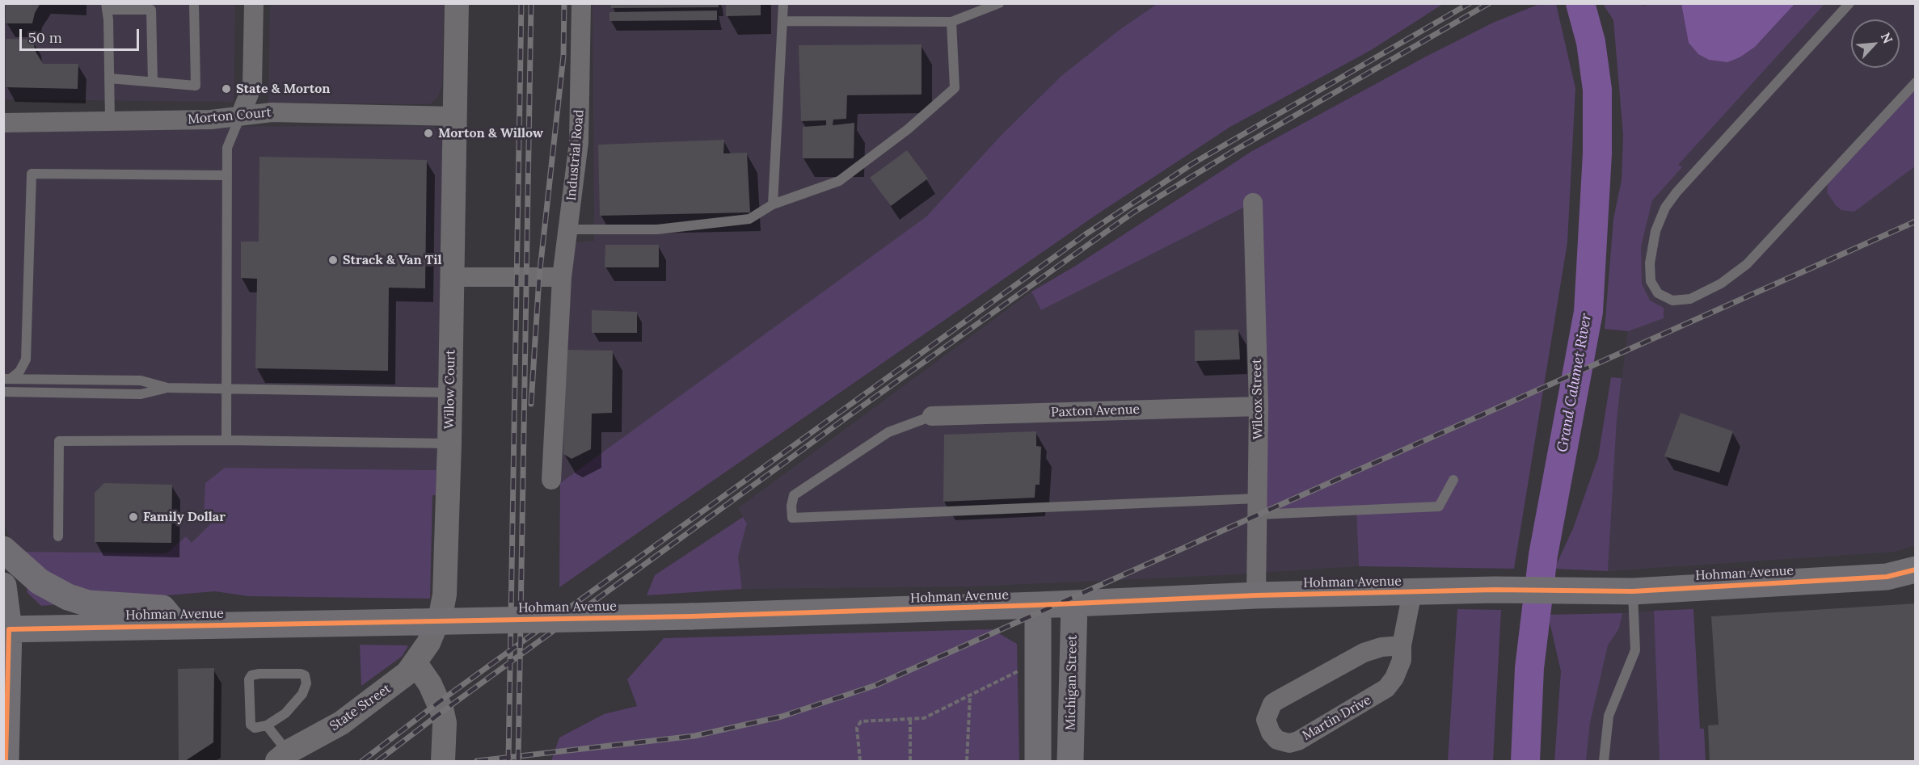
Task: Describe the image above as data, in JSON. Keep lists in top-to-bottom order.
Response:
{
  "streets": {
    "main road": ["Hohman Avenue", "Michigan Street"],
    "street": [
      "Morton Court",
      "Industrial Road",
      "Willow Court",
      "Wilcox Street",
      "Paxton Avenue",
      "State Street",
      "Martin Drive"
    ]
  },
  "crossings": [
    ["Morton Court", "Willow Court"],
    ["Willow Court", "State Street"],
    ["Wilcox Street", "Paxton Avenue"],
    ["Wilcox Street", "Hohman Avenue"],
    ["Hohman Avenue", "Michigan Street"],
    ["Hohman Avenue", "Martin Drive"]
  ],
  "water": ["Grand Calumet River"],
  "places": [
    "State & Morton",
    "Morton & Willow",
    "Strack & Van Til",
    "Family Dollar"
  ],
  "scale_bar": "50 m",
  "north": "top right"
}
